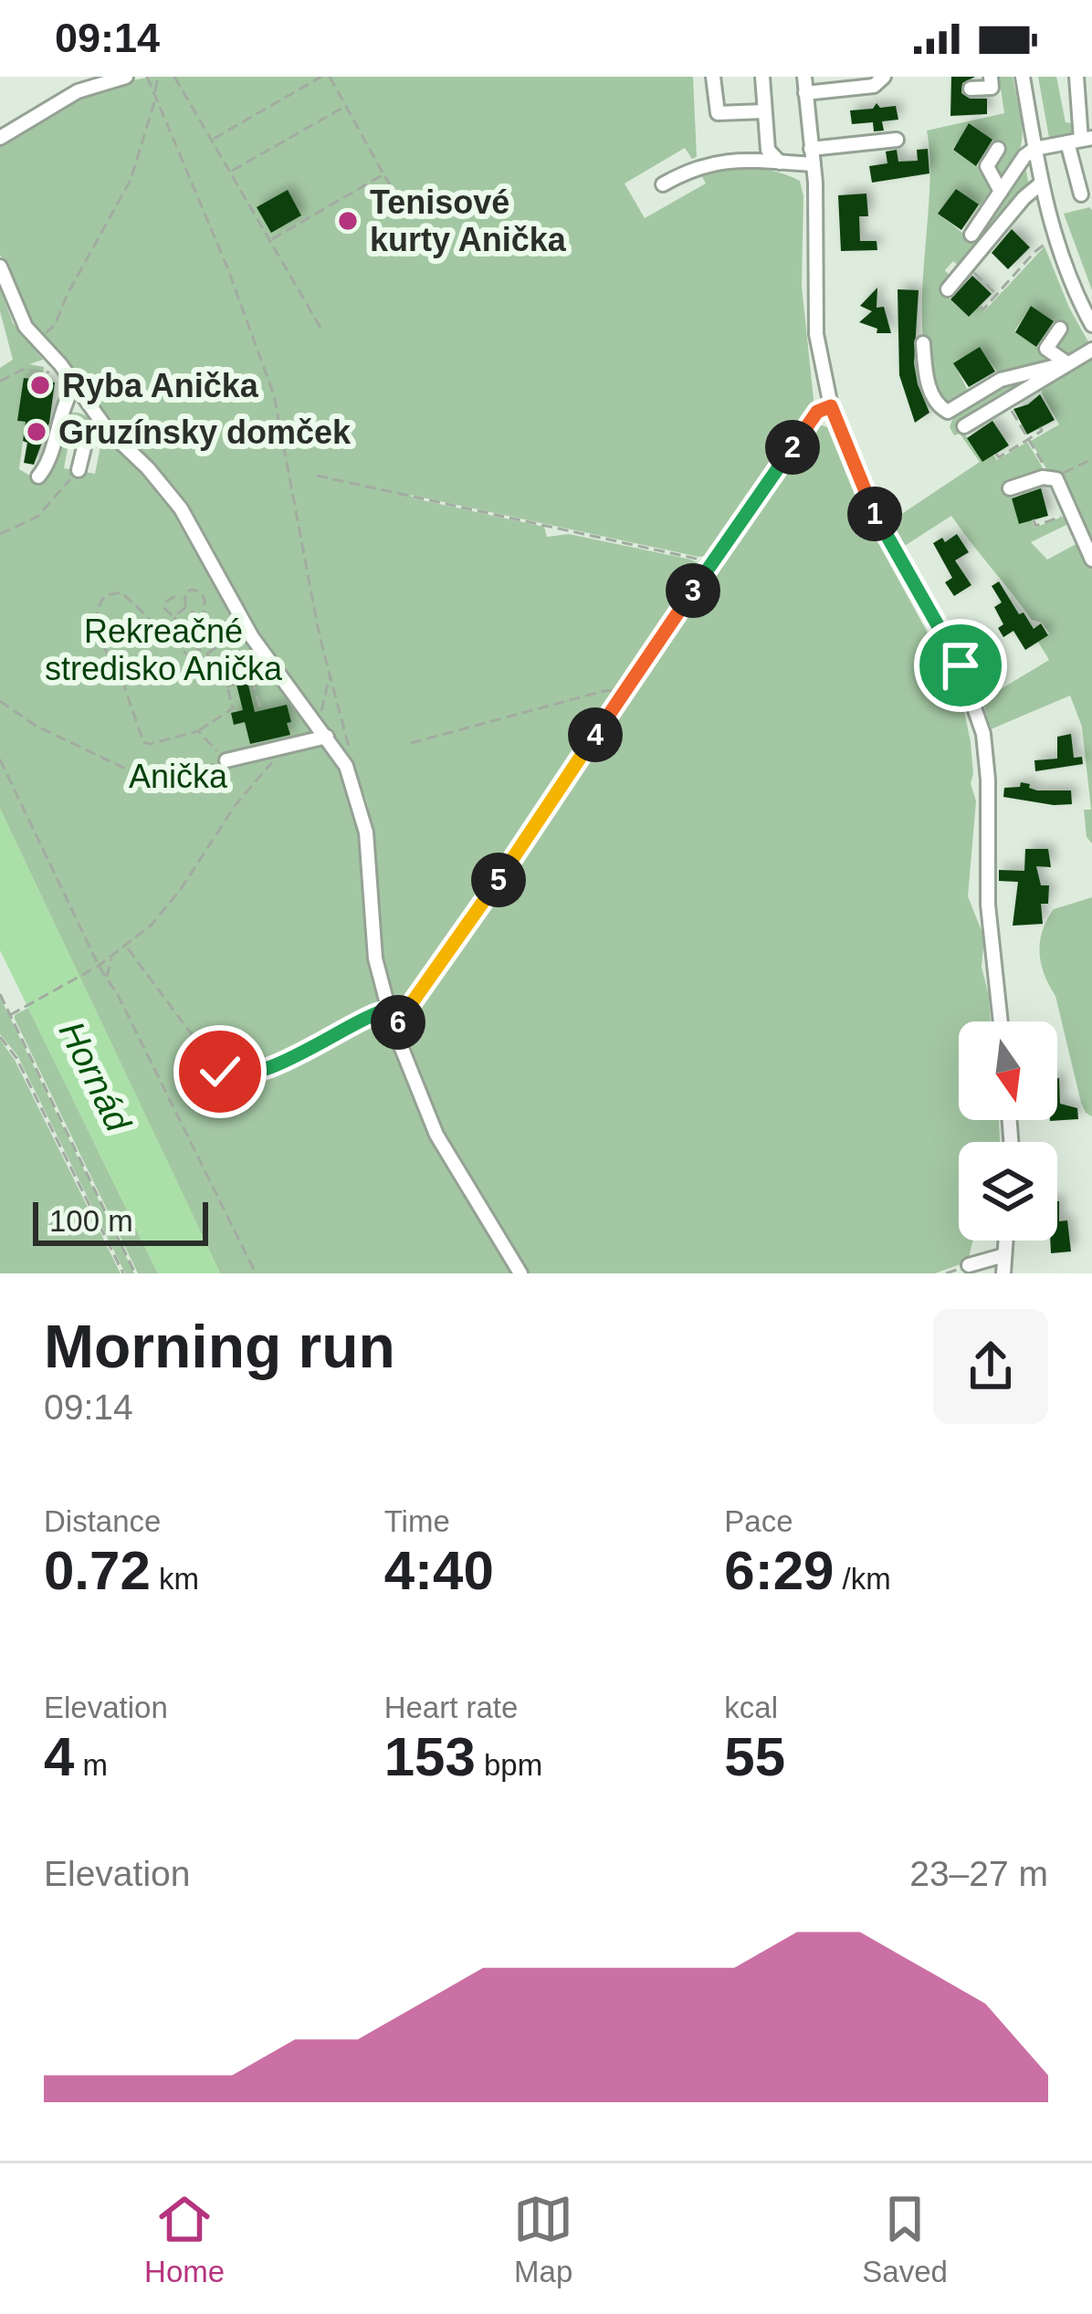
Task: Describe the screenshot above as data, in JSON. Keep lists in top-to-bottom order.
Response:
{
  "water": ["Hornád"],
  "parks": ["Rekreačné stredisko Anička", "Anička"],
  "places": ["Tenisové kurty Anička", "Ryba Anička", "Gruzínsky domček"],
  "scale_bar": "100 m",
  "north": "bottom",
  "page": {
    "status": "09:14",
    "pins": [
      "2",
      "1",
      "3",
      "4",
      "5",
      "6"
    ],
    "scale": "100 m",
    "heading": ["Morning run", "09:14"],
    "stats": [
      ["Distance", "0.72 km"],
      ["Time", "4:40"],
      ["Pace", "6:29 /km"],
      ["Elevation", "4 m"],
      ["Heart rate", "153 bpm"],
      ["kcal", "55"]
    ],
    "chart": ["Elevation", "23–27 m"],
    "tabs": ["Home", "Map", "Saved"]
  }
}
